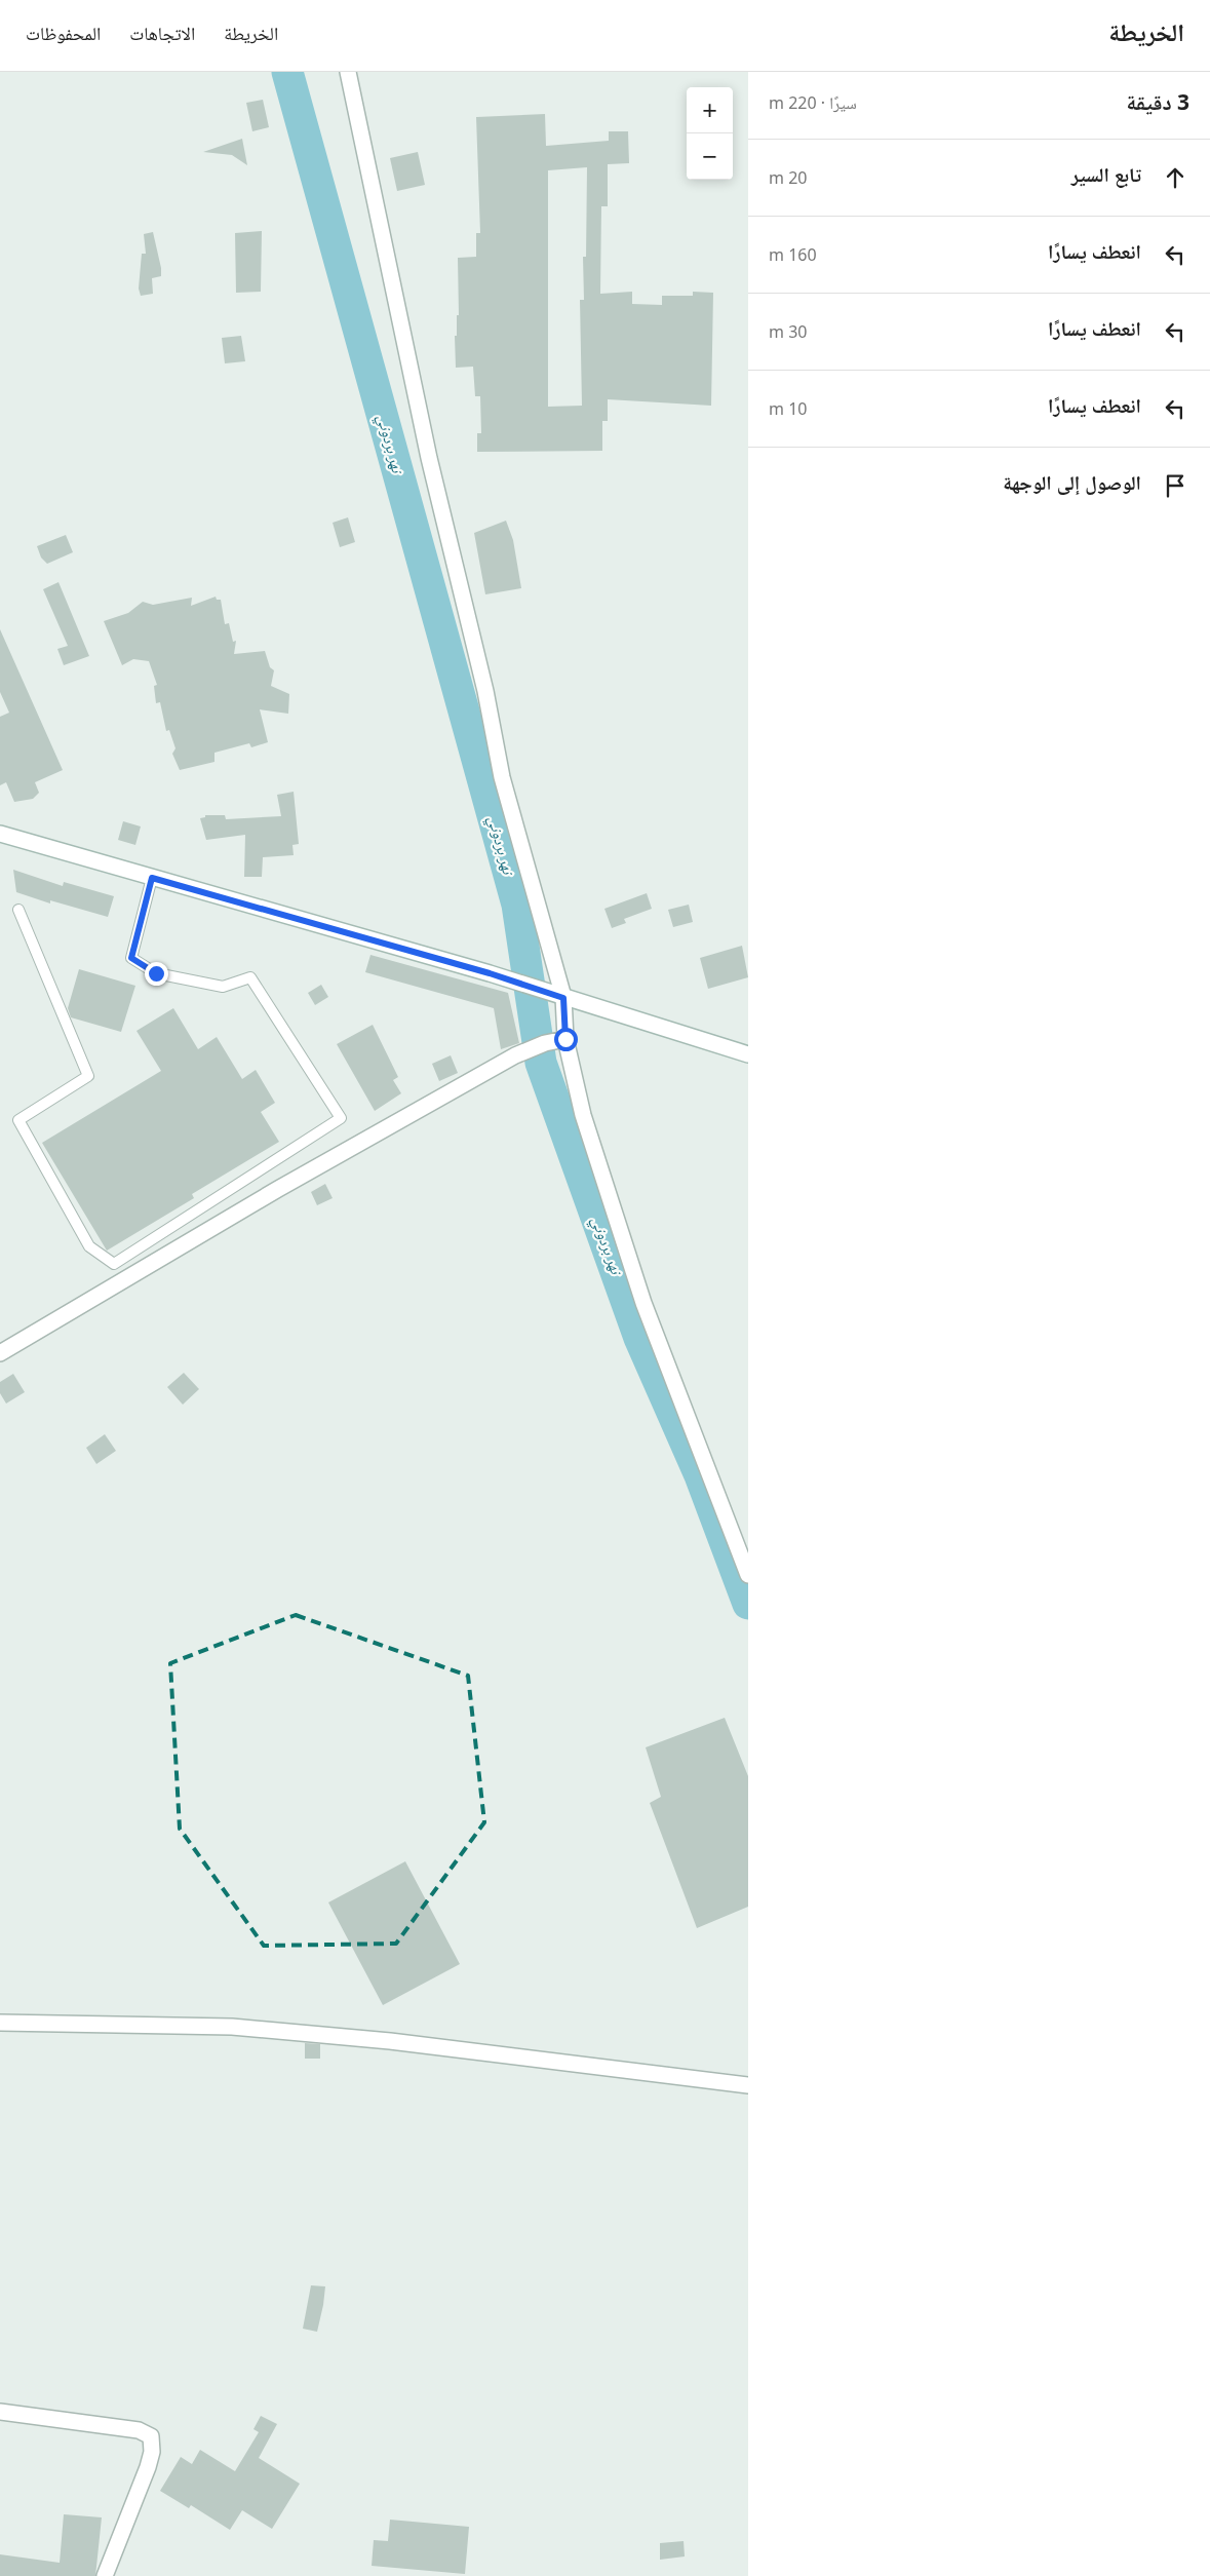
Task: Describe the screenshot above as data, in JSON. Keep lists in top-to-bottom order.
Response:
{
  "water": ["نهر بردوني"],
  "page": {
    "header": "الخريطة",
    "nav": ["الخريطة", "الاتجاهات", "المحفوظات"],
    "heading": ["3 دقيقة", "سيرًا · 220 m"],
    "map_buttons": ["+", "−"],
    "list": [
      ["تابع السير", "20 m"],
      ["انعطف يسارًا", "160 m"],
      ["انعطف يسارًا", "30 m"],
      ["انعطف يسارًا", "10 m"],
      "الوصول إلى الوجهة"
    ]
  }
}
